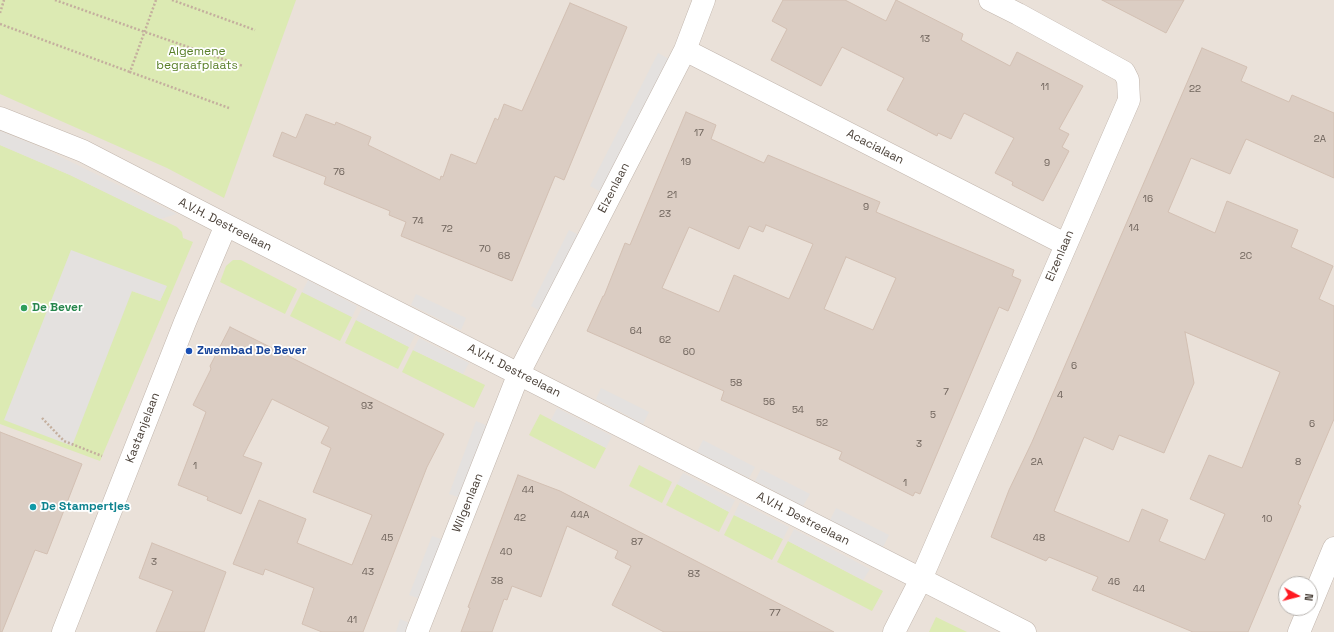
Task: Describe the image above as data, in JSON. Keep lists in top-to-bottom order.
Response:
{
  "streets": {
    "street": [
      "Acacialaan",
      "Elzenlaan",
      "A.V.H. Destreelaan",
      "Kastanjelaan",
      "Wilgenlaan"
    ]
  },
  "crossings": [
    ["Acacialaan", "Elzenlaan"],
    ["Elzenlaan", "A.V.H. Destreelaan"],
    ["Elzenlaan", "Wilgenlaan"],
    ["A.V.H. Destreelaan", "Kastanjelaan"],
    ["A.V.H. Destreelaan", "Wilgenlaan"]
  ],
  "parks": ["Algemene begraafplaats"],
  "places": ["De Bever", "Zwembad De Bever", "De Stampertjes"],
  "house_numbers": [
    "13",
    "11",
    "22",
    "17",
    "2A",
    "19",
    "9",
    "76",
    "21",
    "16",
    "9",
    "23",
    "74",
    "14",
    "72",
    "70",
    "68",
    "2C",
    "64",
    "62",
    "60",
    "6",
    "58",
    "7",
    "4",
    "56",
    "93",
    "54",
    "5",
    "52",
    "6",
    "3",
    "2A",
    "8",
    "1",
    "1",
    "44",
    "44A",
    "42",
    "10",
    "45",
    "48",
    "87",
    "40",
    "3",
    "43",
    "83",
    "38",
    "46",
    "44",
    "77",
    "41"
  ],
  "north": "right"
}
